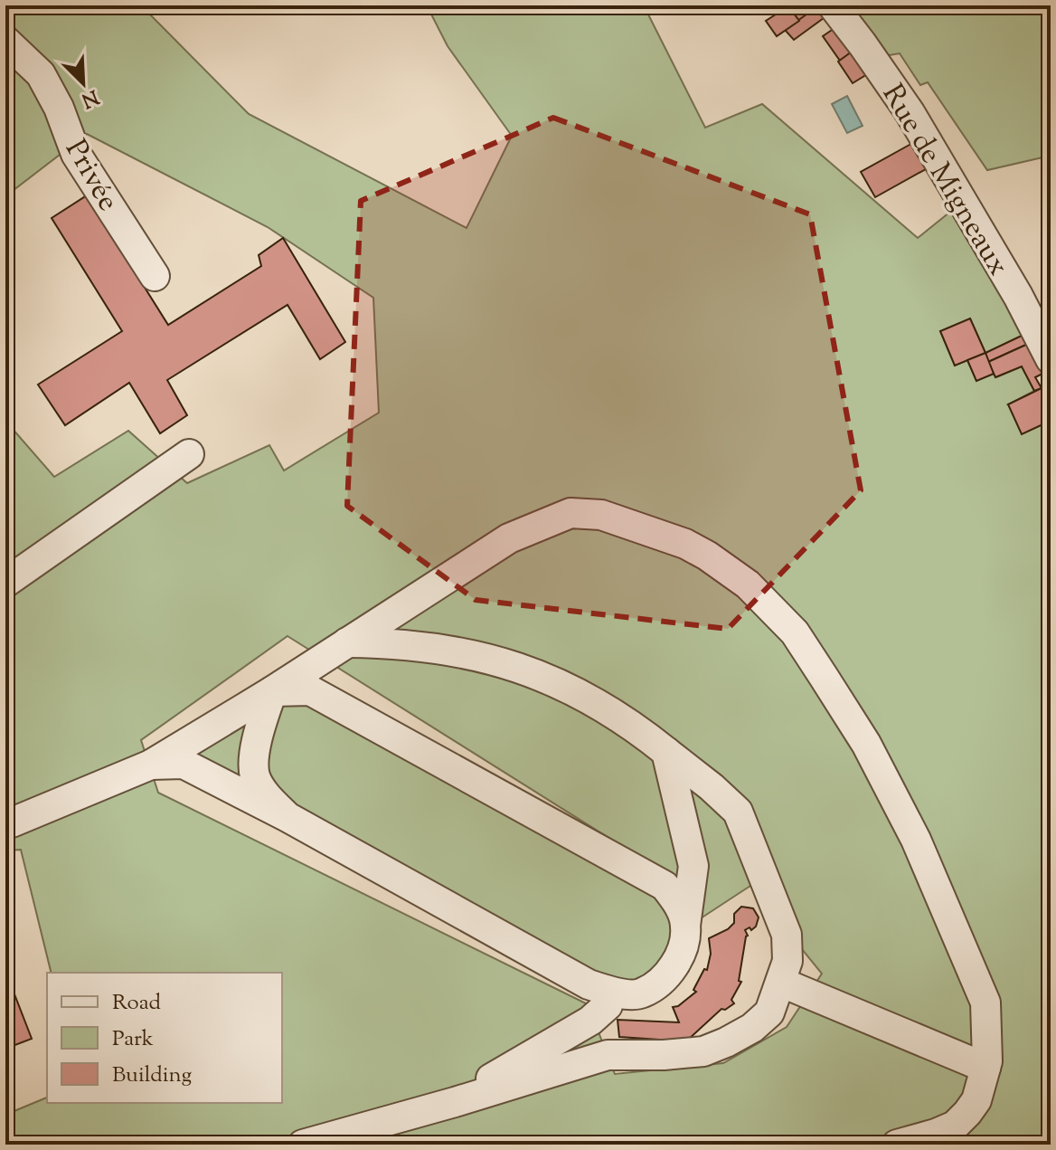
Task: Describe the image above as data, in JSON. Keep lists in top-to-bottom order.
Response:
{
  "streets": {
    "street": ["Privée", "Rue de Migneaux"]
  },
  "legend": ["Road", "Park", "Building"],
  "north": "bottom right"
}
